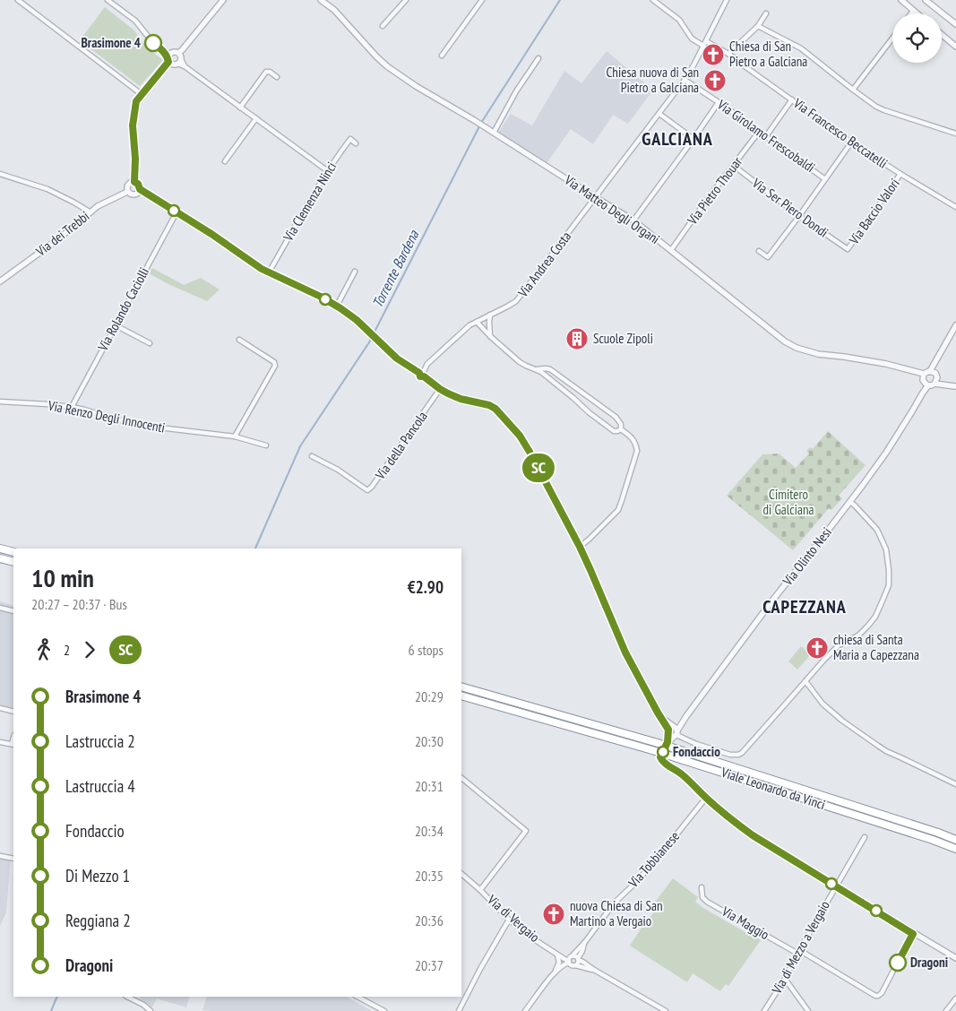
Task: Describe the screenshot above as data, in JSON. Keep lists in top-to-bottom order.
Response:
{
  "streets": {
    "highway": ["Viale Leonardo da Vinci"],
    "street": [
      "Via Francesco Beccatelli",
      "Via Girolamo Frescobaldi",
      "Via Pietro Thouar",
      "Via Clemenza Ninci",
      "Via Ser Piero Dondi",
      "Via Matteo Degli Organi",
      "Via Baccio Valori",
      "Via dei Trebbi",
      "Via Andrea Costa",
      "Via Rolando Caciolli",
      "Via Renzo Degli Innocenti",
      "Via della Pancola",
      "Via Olinto Nesi",
      "Via Tobbianese",
      "Via di Vergaio",
      "Via Maggio",
      "Via di Mezzo a Vergaio"
    ]
  },
  "crossings": [
    ["Via Francesco Beccatelli", "Via Baccio Valori"],
    ["Via Francesco Beccatelli", "Via Andrea Costa"],
    ["Via Girolamo Frescobaldi", "Via Pietro Thouar"],
    ["Via Girolamo Frescobaldi", "Via Andrea Costa"],
    ["Via Pietro Thouar", "Via Ser Piero Dondi"],
    ["Via Pietro Thouar", "Via Matteo Degli Organi"],
    ["Via Ser Piero Dondi", "Via Baccio Valori"],
    ["Via Matteo Degli Organi", "Via Andrea Costa"],
    ["Via Matteo Degli Organi", "Via Olinto Nesi"],
    ["Via Rolando Caciolli", "Via Renzo Degli Innocenti"],
    ["Via Tobbianese", "Via di Vergaio"],
    ["Via Maggio", "Via di Mezzo a Vergaio"]
  ],
  "districts": ["GALCIANA", "CAPEZZANA"],
  "water": ["Torrente Bardena"],
  "parks": ["Cimitero di Galciana"],
  "places": {
    "other": ["Brasimone 4", "Fondaccio", "Dragoni"],
    "church": [
      "Chiesa di San Pietro a Galciana",
      "Chiesa nuova di San Pietro a Galciana",
      "chiesa di Santa Maria a Capezzana",
      "nuova Chiesa di San Martino a Vergaio"
    ],
    "building": ["Scuole Zipoli"]
  },
  "lines": ["bus line SC"],
  "page": {
    "on_map": "SC",
    "heading": ["10 min", "20:27 – 20:37 · Bus", "€2.90"],
    "legs": ["2", "SC", "6 stops"],
    "list": [
      {
        "name": "Brasimone 4",
        "value": "20:29"
      },
      {
        "name": "Lastruccia 2",
        "value": "20:30"
      },
      {
        "name": "Lastruccia 4",
        "value": "20:31"
      },
      {
        "name": "Fondaccio",
        "value": "20:34"
      },
      {
        "name": "Di Mezzo 1",
        "value": "20:35"
      },
      {
        "name": "Reggiana 2",
        "value": "20:36"
      },
      {
        "name": "Dragoni",
        "value": "20:37"
      }
    ]
  }
}
